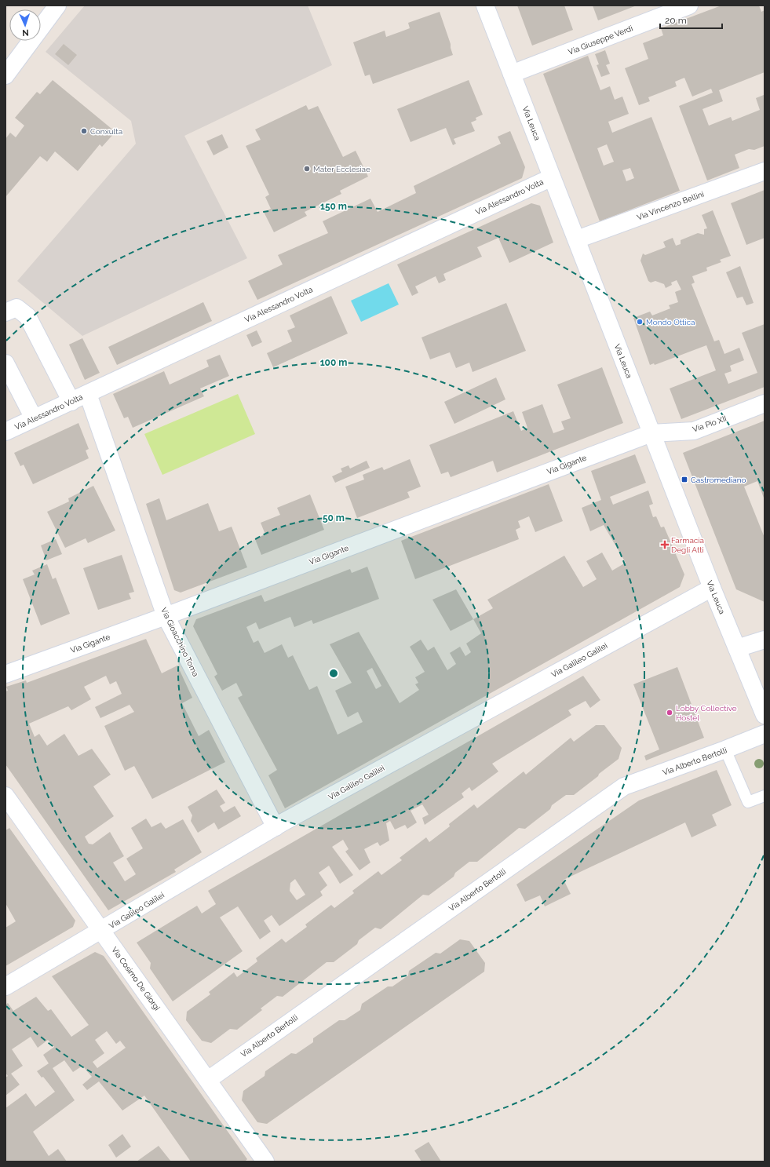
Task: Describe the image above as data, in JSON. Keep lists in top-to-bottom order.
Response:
{
  "streets": {
    "street": [
      "Via Giuseppe Verdi",
      "Via Leuca",
      "Via Alessandro Volta",
      "Via Vincenzo Bellini",
      "Via Pio XII",
      "Via Gigante",
      "Via Gioacchino Toma",
      "Via Galileo Galilei",
      "Via Alberto Bertolli",
      "Via Cosimo De Giorgi"
    ]
  },
  "crossings": [
    ["Via Giuseppe Verdi", "Via Leuca"],
    ["Via Leuca", "Via Alessandro Volta"],
    ["Via Leuca", "Via Vincenzo Bellini"],
    ["Via Leuca", "Via Pio XII"],
    ["Via Leuca", "Via Gigante"],
    ["Via Leuca", "Via Galileo Galilei"],
    ["Via Alessandro Volta", "Via Gioacchino Toma"],
    ["Via Pio XII", "Via Gigante"],
    ["Via Gigante", "Via Gioacchino Toma"],
    ["Via Gioacchino Toma", "Via Galileo Galilei"],
    ["Via Galileo Galilei", "Via Cosimo De Giorgi"],
    ["Via Alberto Bertolli", "Via Cosimo De Giorgi"]
  ],
  "places": {
    "other": [
      "Conxulta",
      "Mater Ecclesiae",
      "Mondo Ottica",
      "Lobby Collective Hostel"
    ],
    "transit": ["Castromediano"],
    "health": ["Farmacia Degli Atti"]
  },
  "scale_bar": "20 m",
  "north": "bottom",
  "rings": ["150 m", "100 m", "50 m"]
}
